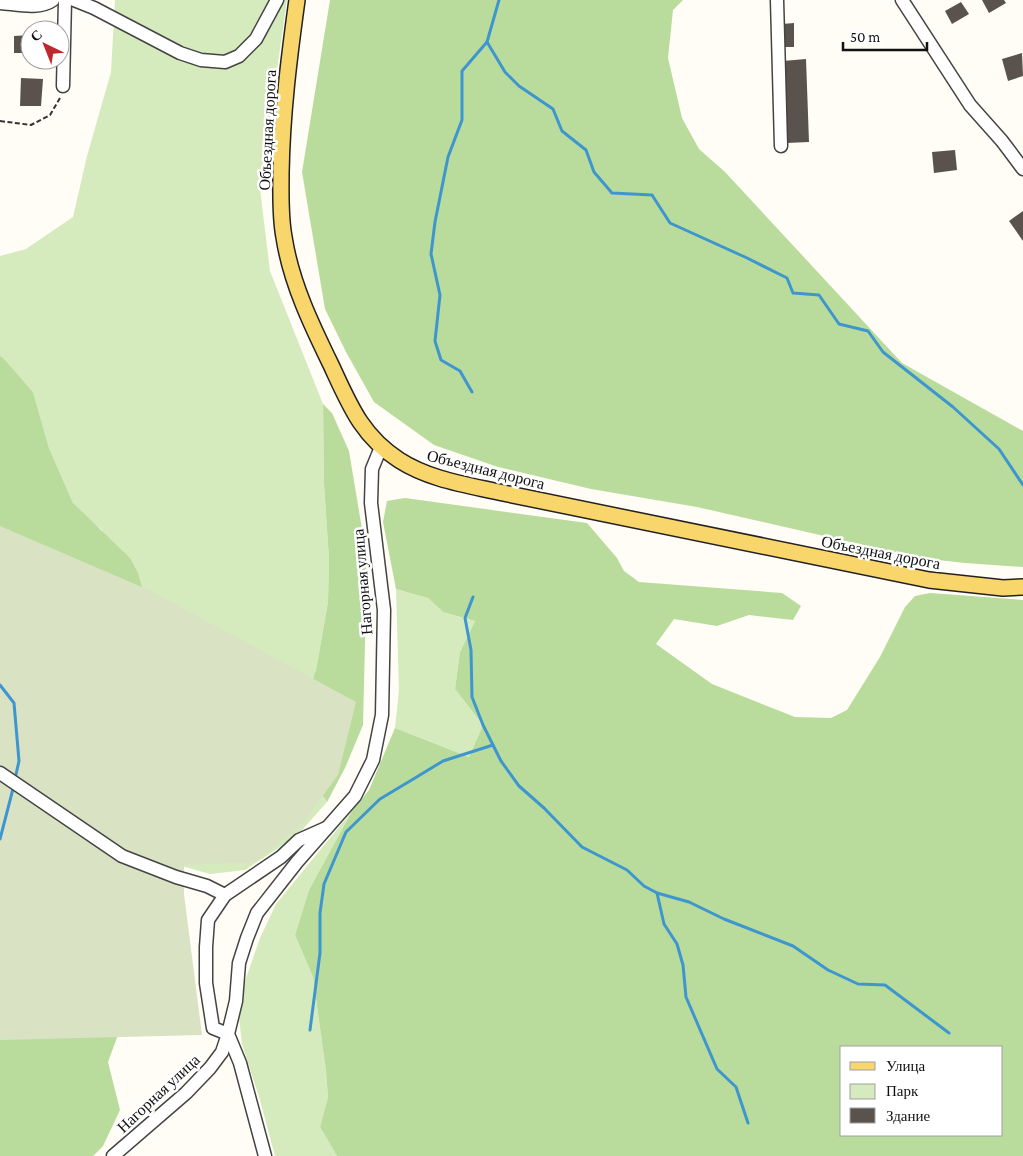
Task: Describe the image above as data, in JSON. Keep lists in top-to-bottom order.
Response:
{
  "streets": {
    "main road": ["Объездная дорога"],
    "street": ["Нагорная улица"]
  },
  "crossings": [
    ["Объездная дорога", "Нагорная улица"]
  ],
  "legend": ["Улица", "Парк", "Здание"],
  "scale_bar": "50 m",
  "north": "top left"
}
